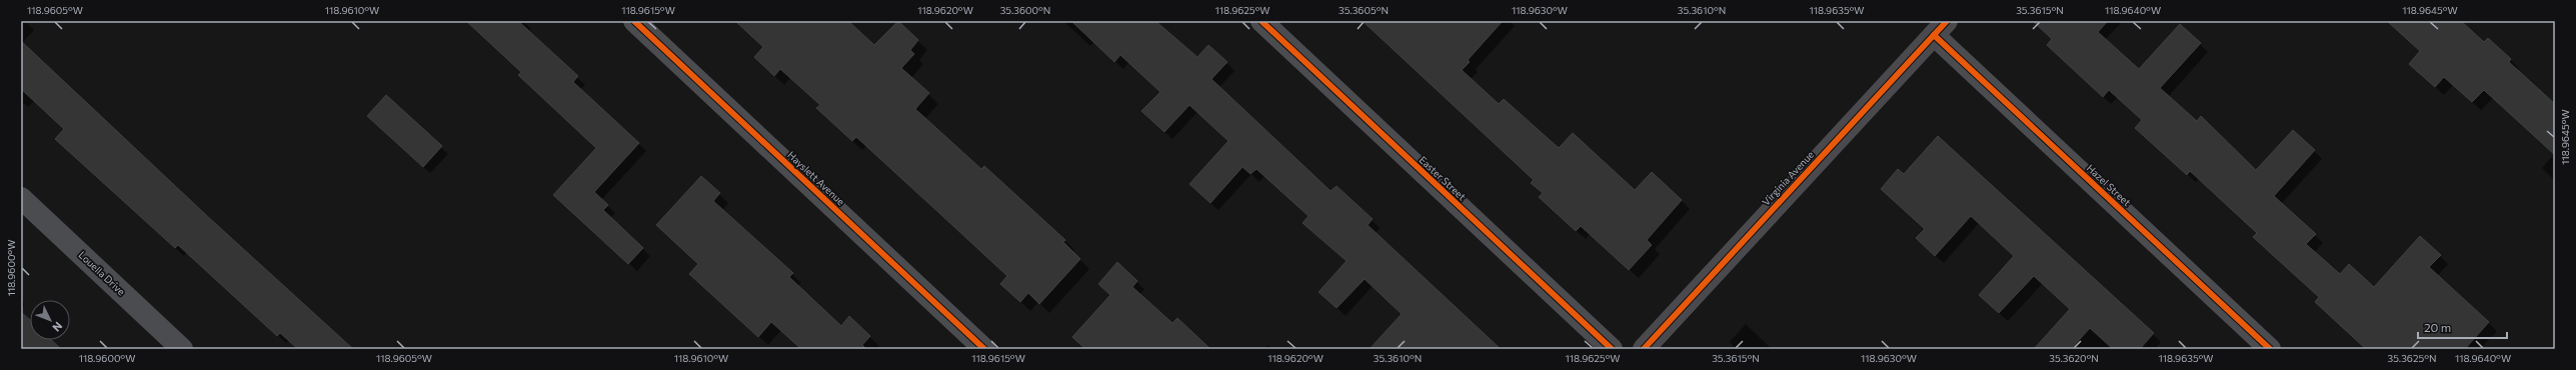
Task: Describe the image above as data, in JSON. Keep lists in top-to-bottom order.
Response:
{
  "streets": {
    "street": [
      "Hayslett Avenue",
      "Easter Street",
      "Virginia Avenue",
      "Hazel Street",
      "Louella Drive"
    ]
  },
  "crossings": [
    ["Virginia Avenue", "Hazel Street"]
  ],
  "scale_bar": "20 m",
  "north": "bottom right",
  "coordinates": [
    "118.9605°W",
    "118.9610°W",
    "118.9615°W",
    "118.9620°W",
    "35.3600°N",
    "118.9625°W",
    "35.3605°N",
    "118.9630°W",
    "35.3610°N",
    "118.9635°W",
    "35.3615°N",
    "118.9640°W",
    "118.9645°W",
    "118.9600°W",
    "35.3620°N",
    "35.3625°N"
  ]
}
